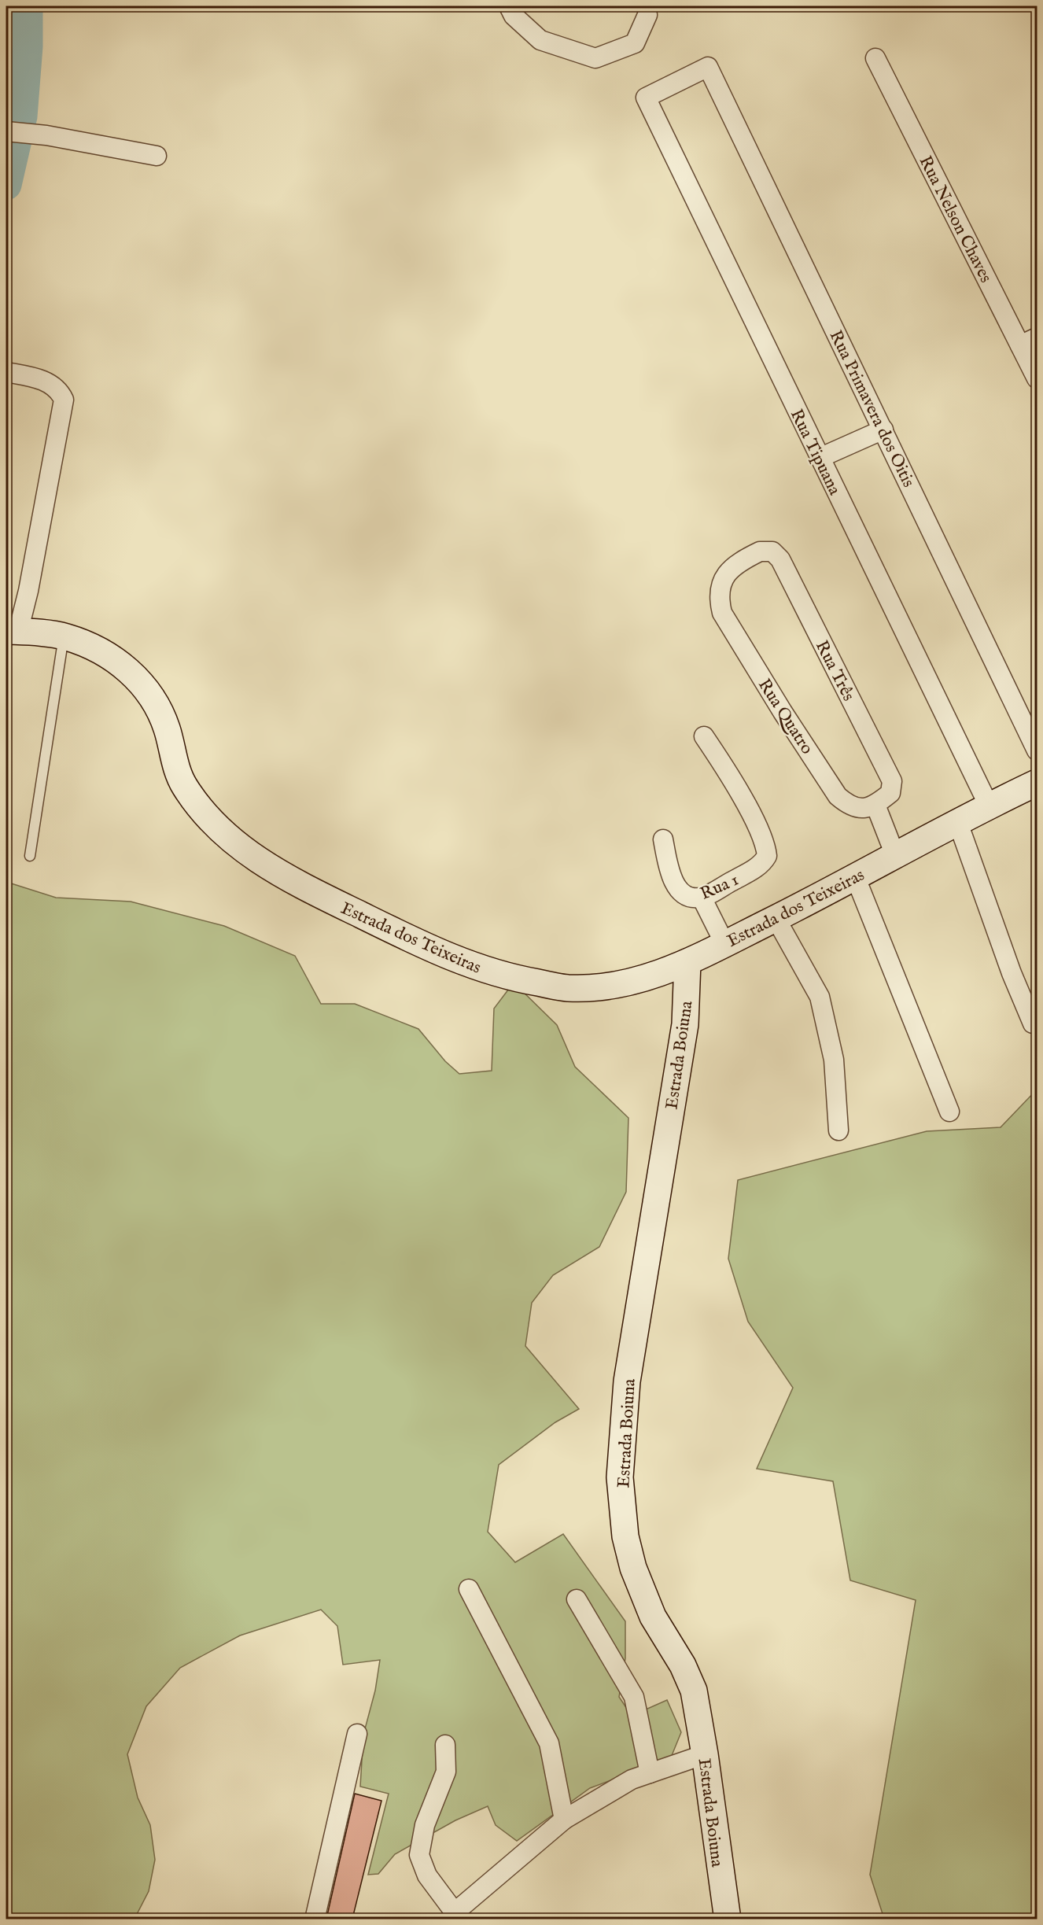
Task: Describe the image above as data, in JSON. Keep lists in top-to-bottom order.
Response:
{
  "streets": {
    "street": [
      "Rua Nelson Chaves",
      "Rua Primavera dos Oitis",
      "Rua Tipuana",
      "Rua Três",
      "Rua Quatro",
      "Rua 1",
      "Estrada dos Teixeiras",
      "Estrada Boiuna"
    ]
  },
  "crossings": [
    ["Rua Primavera dos Oitis", "Rua Tipuana"],
    ["Rua Tipuana", "Estrada dos Teixeiras"],
    ["Rua Três", "Rua Quatro"],
    ["Estrada dos Teixeiras", "Estrada Boiuna"]
  ]
}
